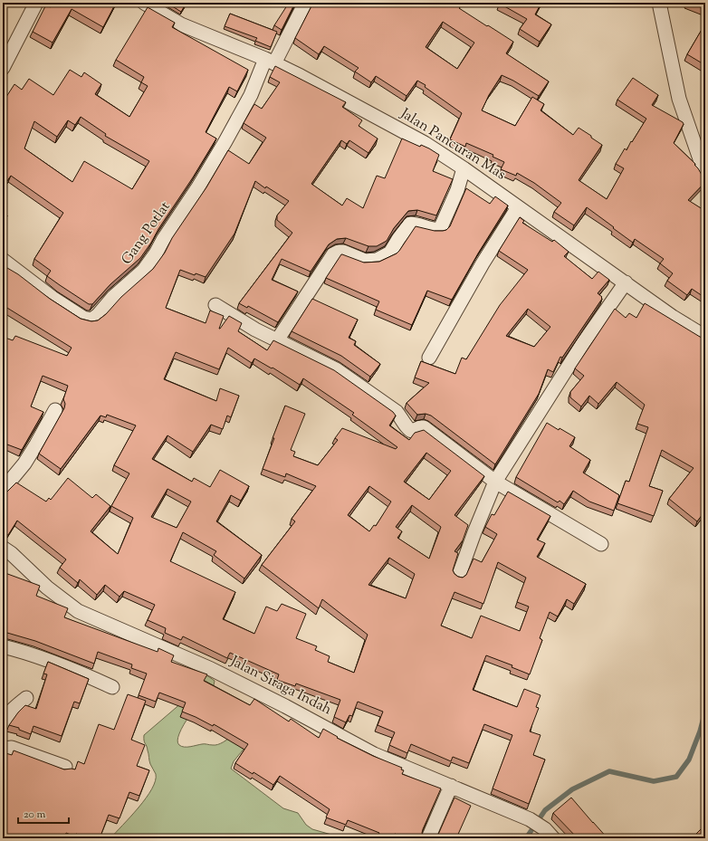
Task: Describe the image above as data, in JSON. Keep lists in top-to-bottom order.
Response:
{
  "streets": {
    "street": ["Jalan Pancuran Mas", "Gang Potlat", "Jalan Siraga Indah"]
  },
  "crossings": [
    ["Jalan Pancuran Mas", "Gang Potlat"]
  ],
  "scale_bar": "20 m"
}
